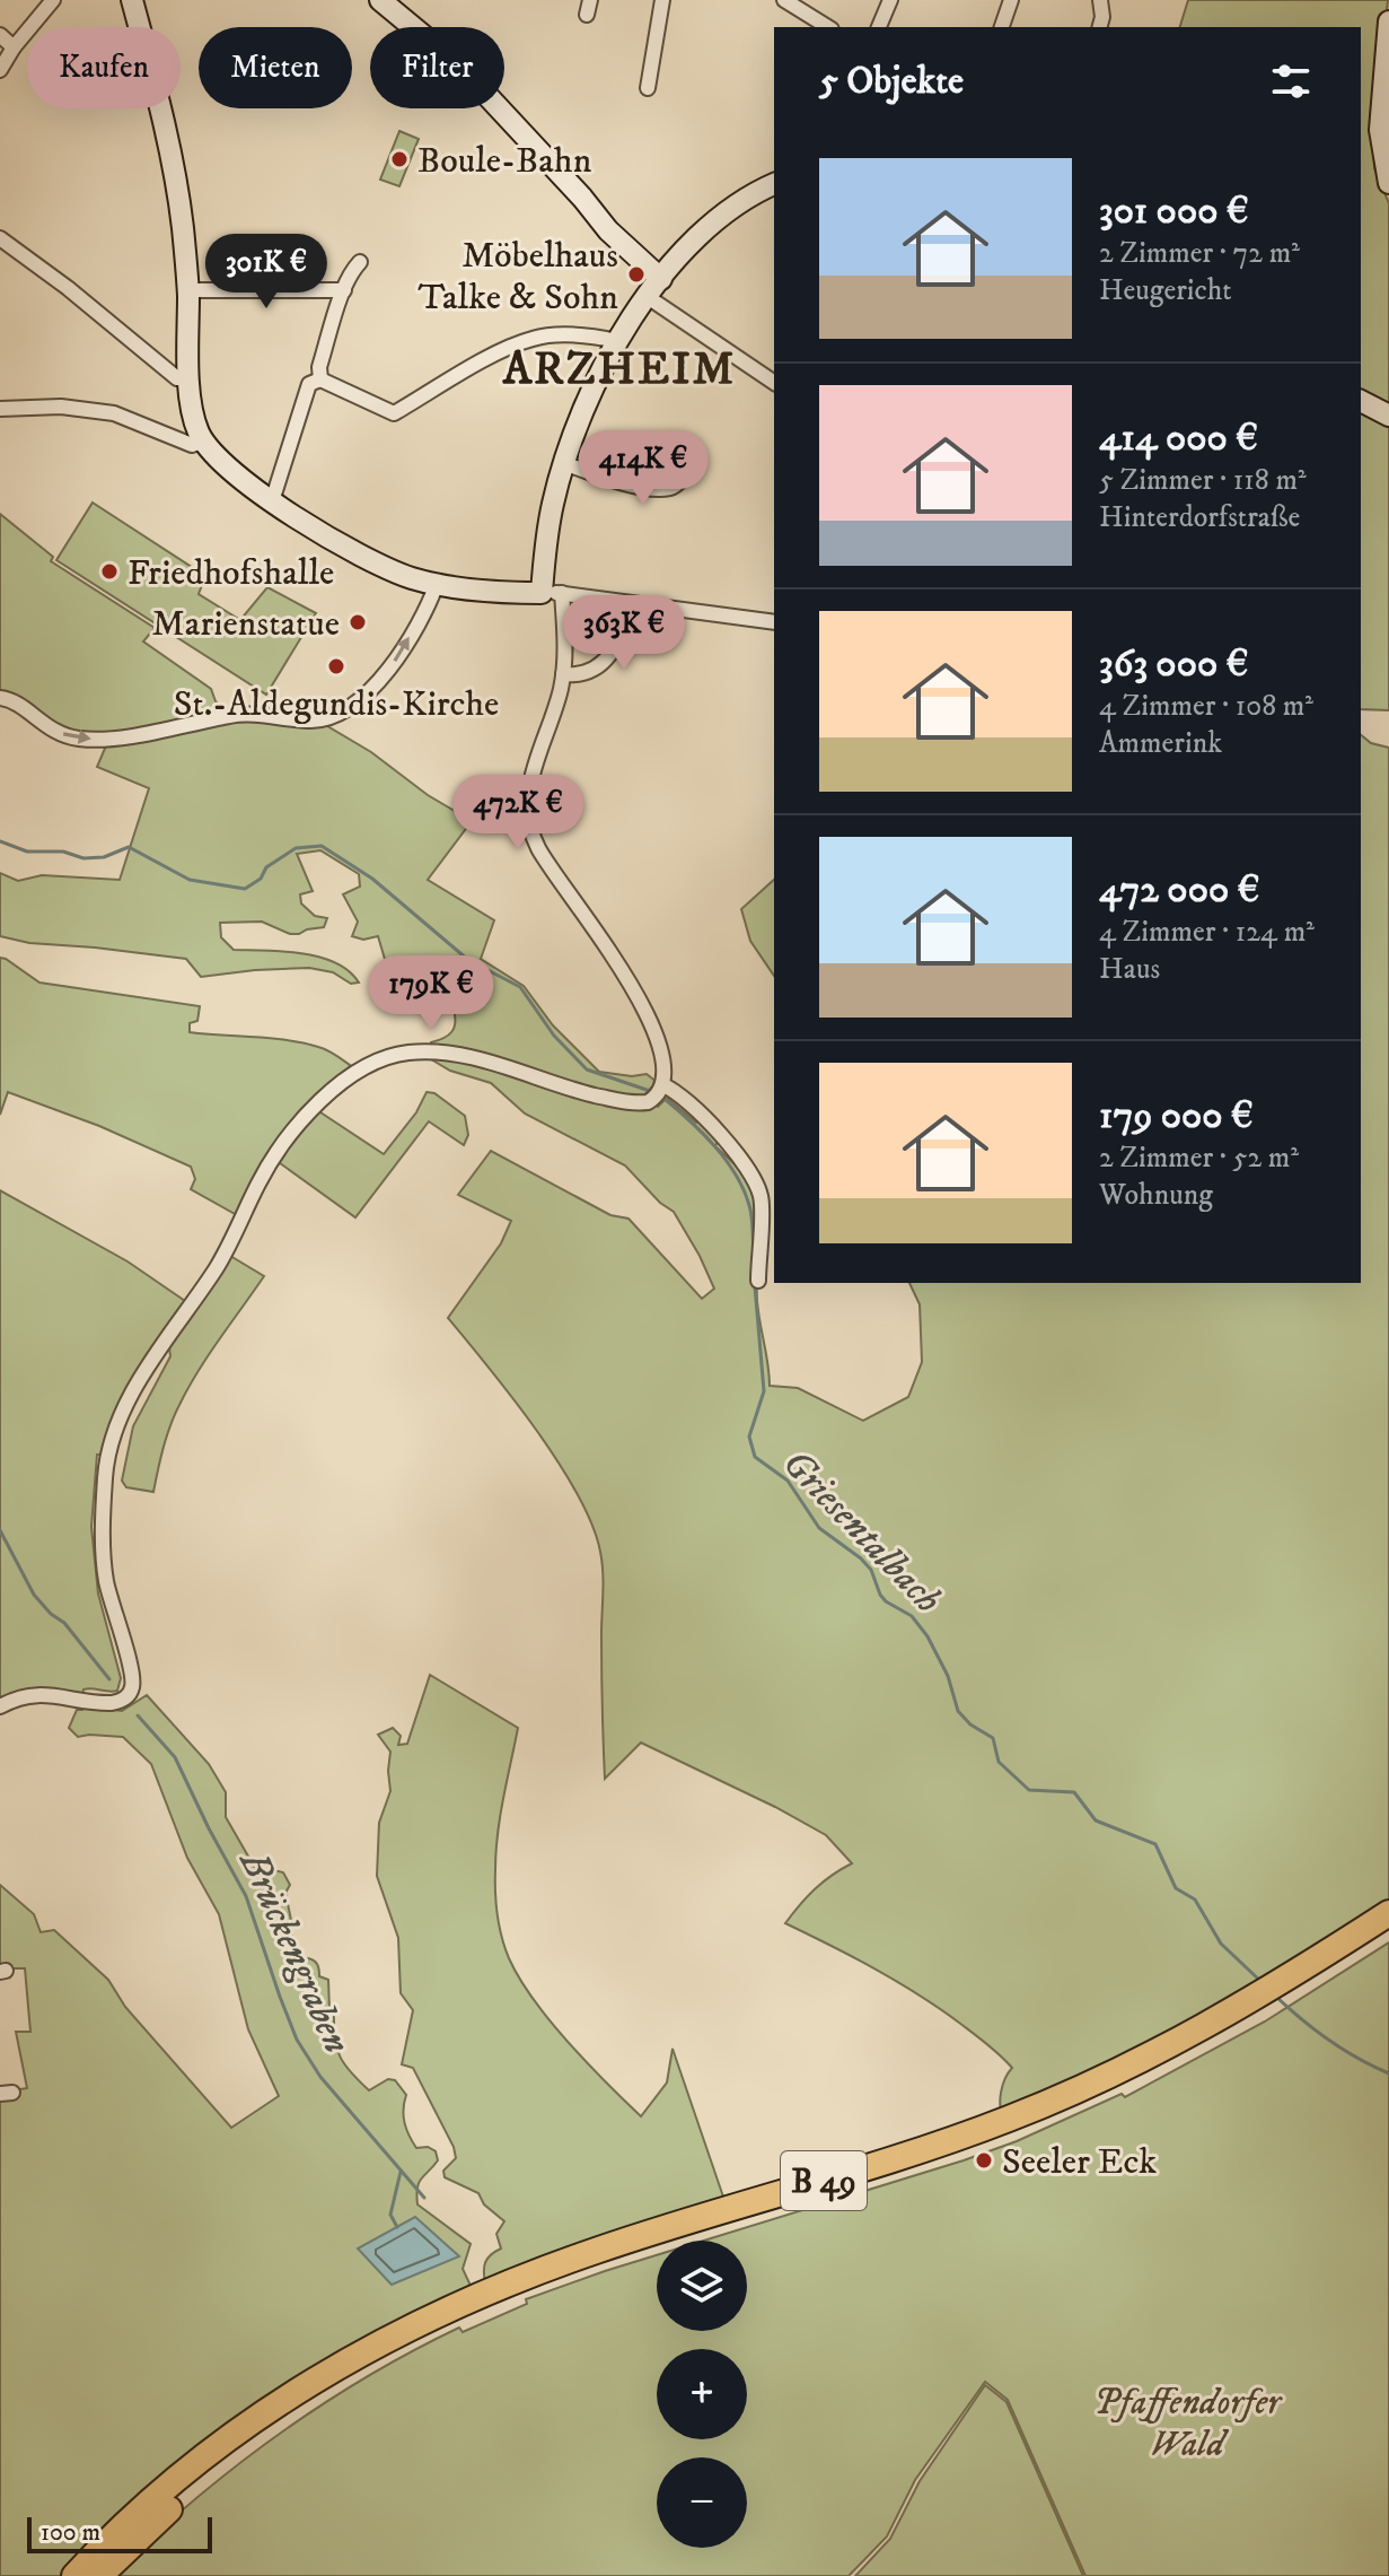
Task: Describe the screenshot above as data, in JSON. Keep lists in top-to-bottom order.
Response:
{
  "streets": {
    "highway": ["B 49"]
  },
  "districts": ["ARZHEIM"],
  "water": ["Griesentalbach", "Brückengraben"],
  "parks": ["Pfaffendorfer Wald"],
  "places": [
    "Boule-Bahn",
    "Möbelhaus Talke & Sohn",
    "Friedhofshalle",
    "Marienstatue",
    "St.-Aldegundis-Kirche",
    "Seeler Eck"
  ],
  "scale_bar": "100 m",
  "page": {
    "chip": ["Kaufen", "Mieten", "Filter"],
    "heading": "5 Objekte",
    "list": [
      {
        "name": "301 000 €",
        "note": "2 Zimmer · 72 m² · Heugericht"
      },
      {
        "name": "414 000 €",
        "note": "5 Zimmer · 118 m² · Hinterdorfstraße"
      },
      {
        "name": "363 000 €",
        "note": "4 Zimmer · 108 m² · Ammerink"
      },
      {
        "name": "472 000 €",
        "note": "4 Zimmer · 124 m² · Haus"
      },
      {
        "name": "179 000 €",
        "note": "2 Zimmer · 52 m² · Wohnung"
      }
    ],
    "price": [
      "301K €",
      "414K €",
      "363K €",
      "472K €",
      "179K €"
    ],
    "map_buttons": ["+", "−"],
    "scale": "100 m"
  }
}
